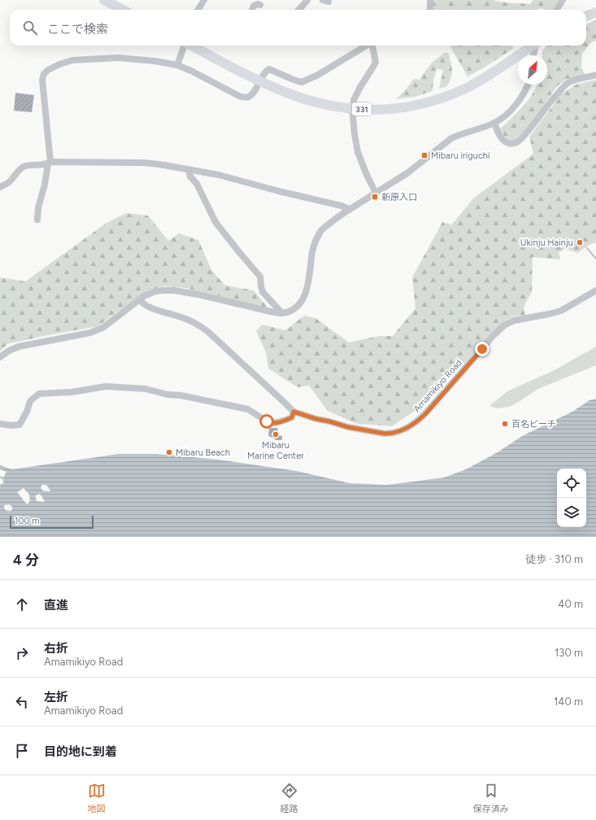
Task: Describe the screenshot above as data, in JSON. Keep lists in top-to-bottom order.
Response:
{
  "streets": {
    "highway": ["331"],
    "street": ["Amamikiyo Road"]
  },
  "places": {
    "transit": ["Mibaru iriguchi", "新原入口"],
    "other": [
      "Ukinju Hainju",
      "百名ビーチ",
      "Mibaru Marine Center",
      "Mibaru Beach"
    ]
  },
  "scale_bar": "100 m",
  "north": "top right",
  "page": {
    "search": "ここで検索",
    "scale": "100 m",
    "heading": ["4 分", "徒歩 · 310 m"],
    "list": [
      ["直進", "40 m"],
      ["右折", "Amamikiyo Road", "130 m"],
      ["左折", "Amamikiyo Road", "140 m"],
      "目的地に到着"
    ],
    "nav": ["地図", "経路", "保存済み"]
  }
}
